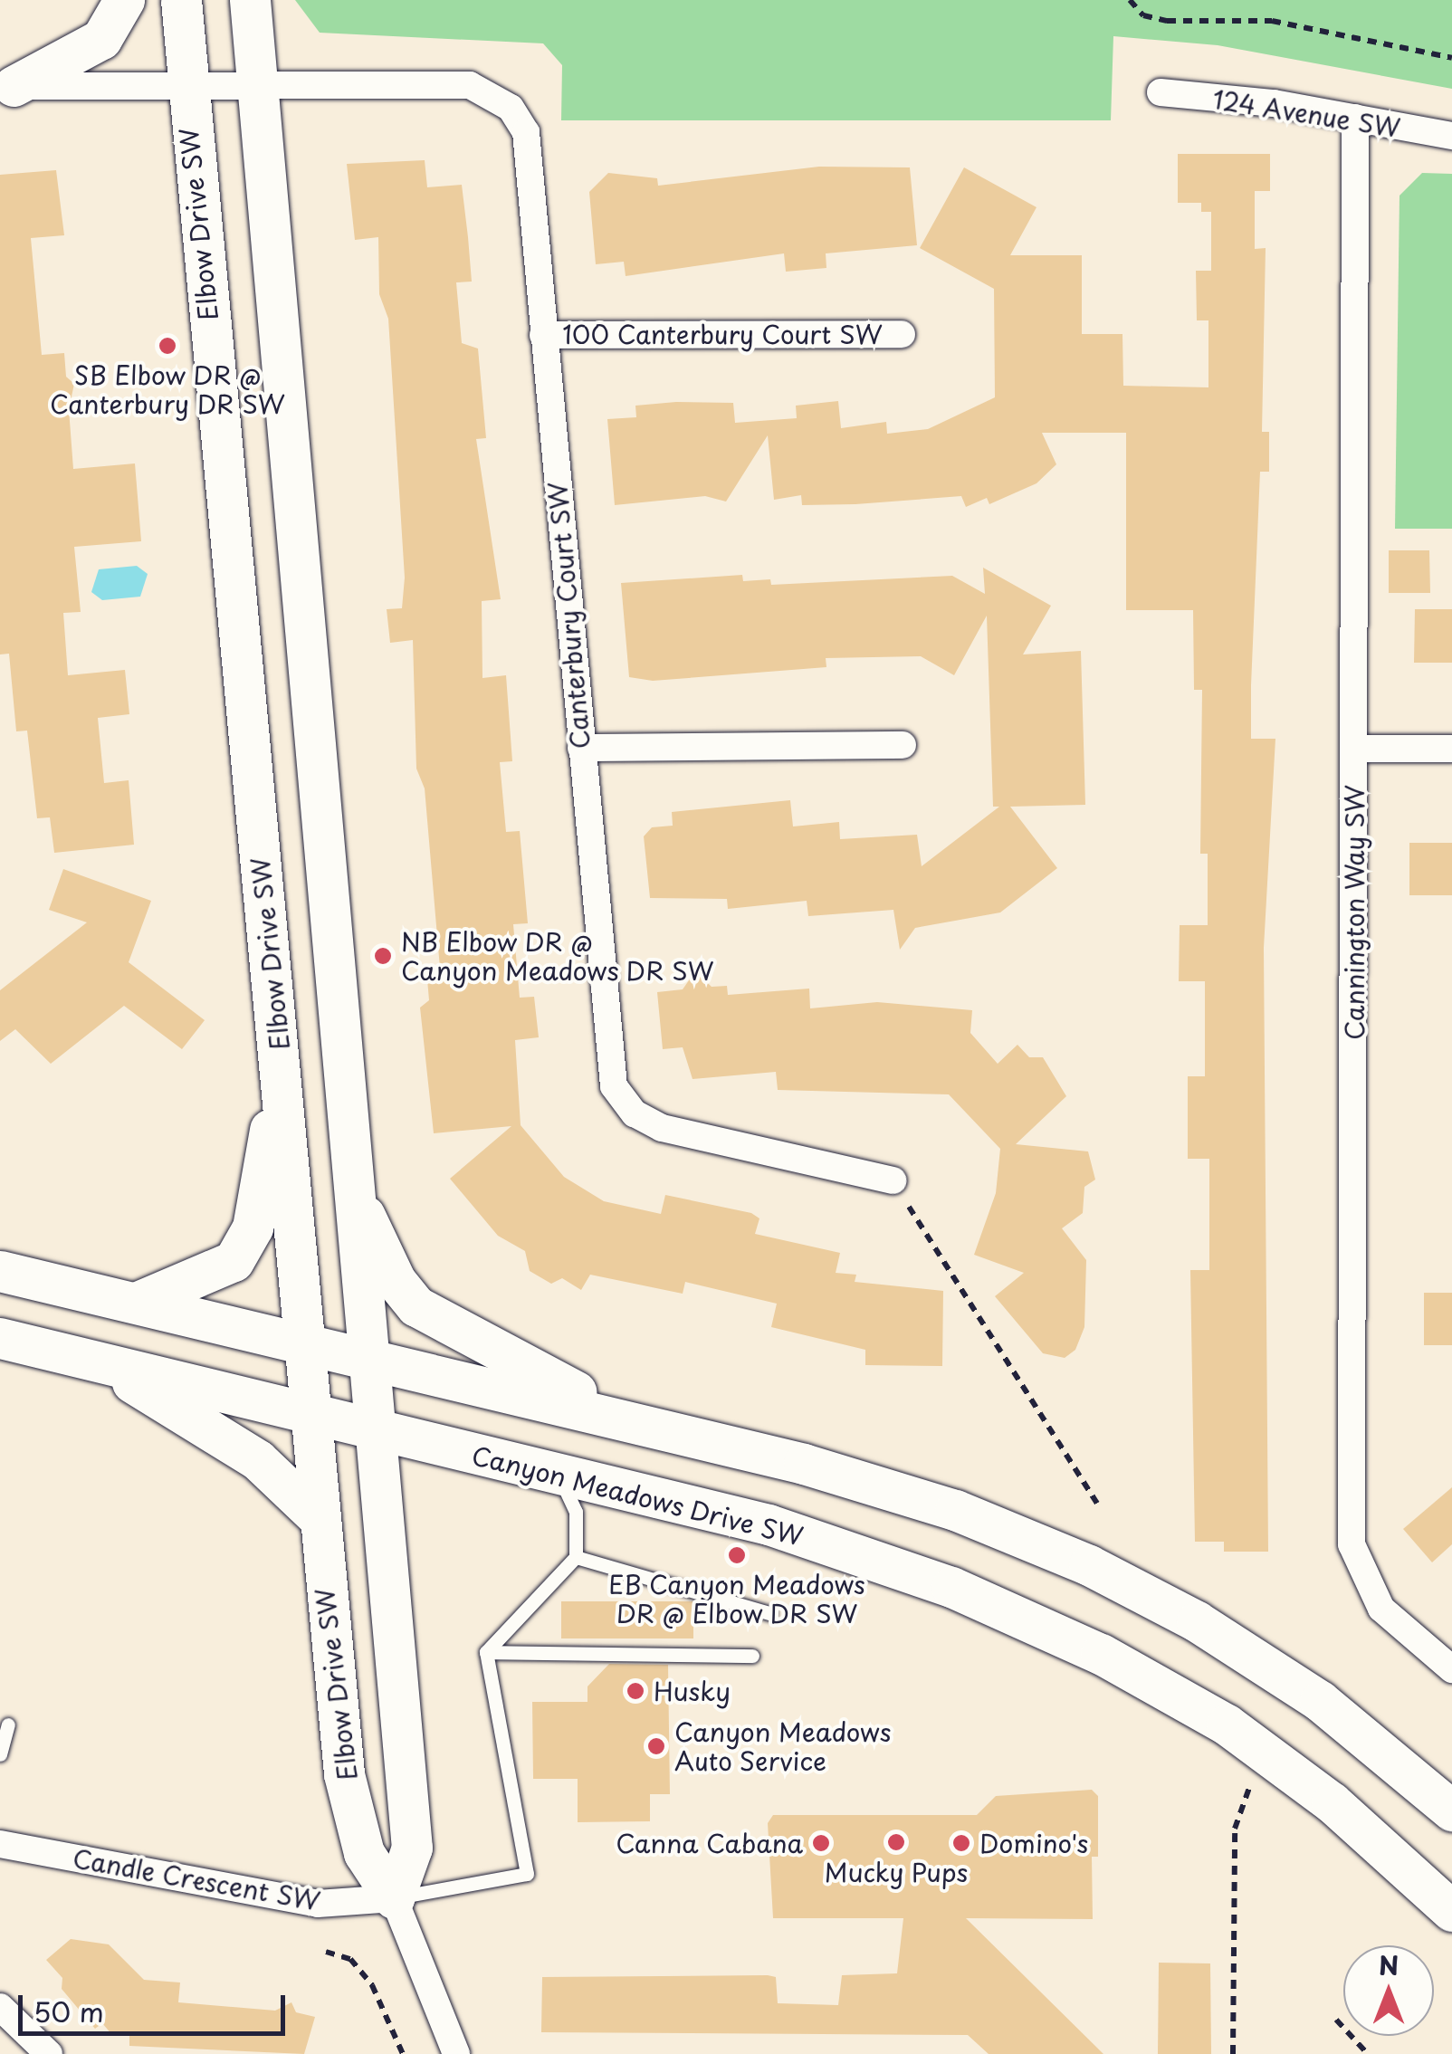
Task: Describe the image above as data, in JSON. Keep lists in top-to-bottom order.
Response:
{
  "streets": {
    "main road": ["Elbow Drive SW", "Canyon Meadows Drive SW"],
    "street": [
      "124 Avenue SW",
      "100 Canterbury Court SW",
      "Canterbury Court SW",
      "Cannington Way SW",
      "Candle Crescent SW"
    ]
  },
  "crossings": [
    ["124 Avenue SW", "Cannington Way SW"],
    ["Elbow Drive SW", "Canterbury Court SW"],
    ["Elbow Drive SW", "Canyon Meadows Drive SW"],
    ["Elbow Drive SW", "Candle Crescent SW"],
    ["100 Canterbury Court SW", "Canterbury Court SW"]
  ],
  "places": [
    "SB Elbow DR @ Canterbury DR SW",
    "NB Elbow DR @ Canyon Meadows DR SW",
    "EB Canyon Meadows DR @ Elbow DR SW",
    "Husky",
    "Canyon Meadows Auto Service",
    "Mucky Pups",
    "Canna Cabana",
    "Domino's"
  ],
  "scale_bar": "50 m",
  "north": "top"
}
